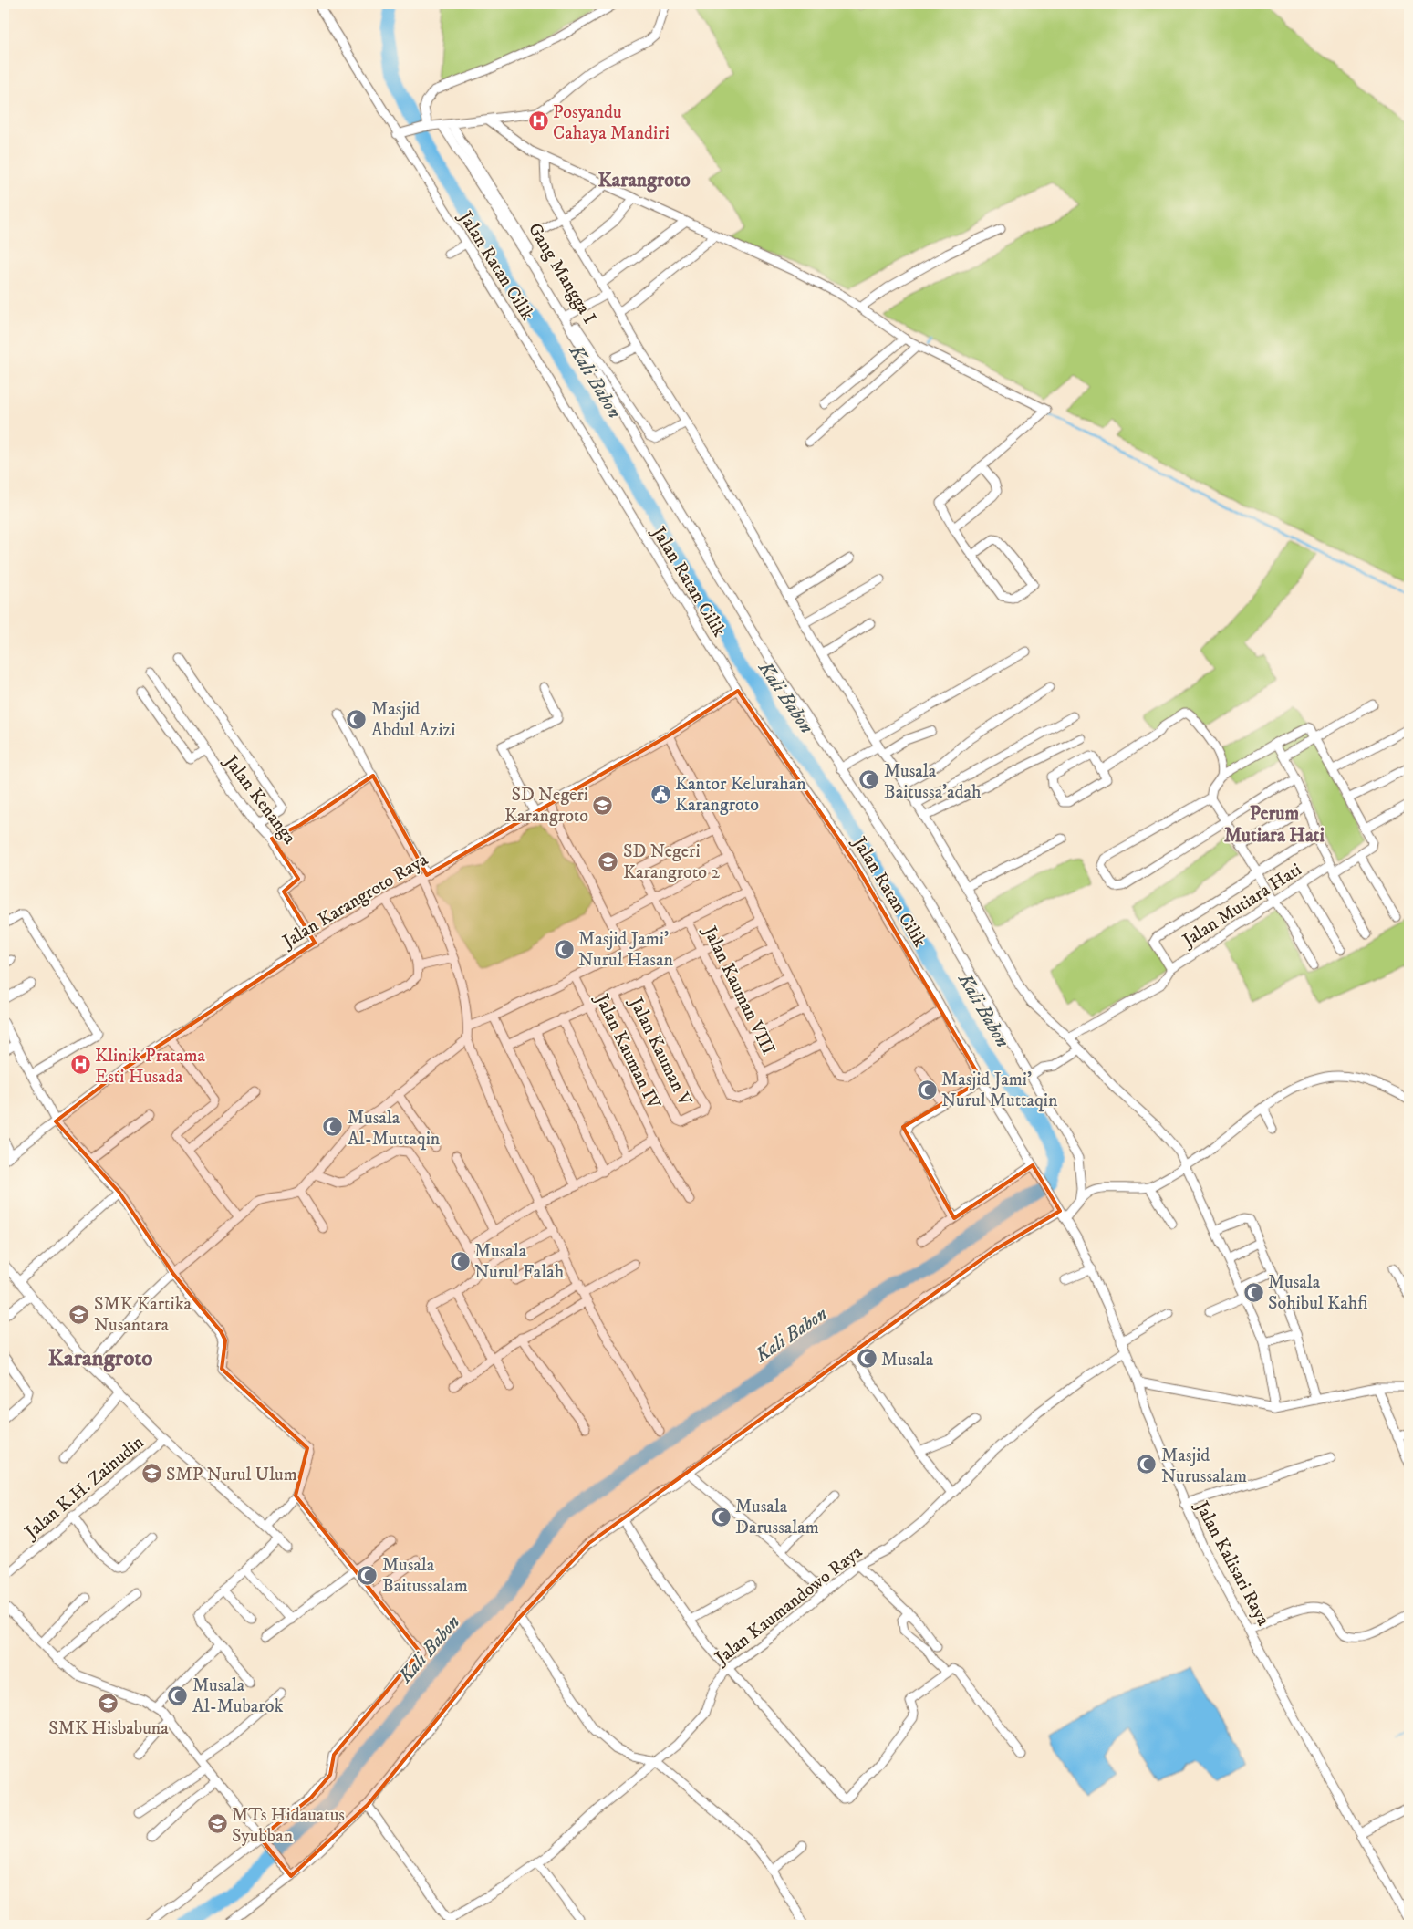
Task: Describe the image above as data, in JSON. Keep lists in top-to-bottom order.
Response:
{
  "streets": {
    "street": [
      "Jalan Ratan Cilik",
      "Gang Mangga I",
      "Jalan Kenanga",
      "Jalan Karangroto Raya",
      "Jalan Mutiara Hati",
      "Jalan Kauman VIII",
      "Jalan Kauman IV",
      "Jalan Kauman V",
      "Jalan K.H. Zainudin",
      "Jalan Kalisari Raya",
      "Jalan Kaumandowo Raya"
    ]
  },
  "crossings": [
    ["Jalan Ratan Cilik", "Jalan Karangroto Raya"],
    ["Jalan Ratan Cilik", "Jalan Kalisari Raya"],
    ["Jalan Kenanga", "Jalan Karangroto Raya"],
    ["Jalan Kalisari Raya", "Jalan Kaumandowo Raya"]
  ],
  "districts": ["Karangroto", "Perum Mutiara Hati", "Karangroto"],
  "water": ["Kali Babon"],
  "places": {
    "hospital": ["Posyandu Cahaya Mandiri", "Klinik Pratama Esti Husada"],
    "mosque": [
      "Masjid Abdul Azizi",
      "Musala Baitussa'adah",
      "Masjid Jami' Nurul Hasan",
      "Masjid Jami' Nurul Muttaqin",
      "Musala Al-Muttaqin",
      "Musala Nurul Falah",
      "Musala Sohibul Kahfi",
      "Musala",
      "Masjid Nurussalam",
      "Musala Darussalam",
      "Musala Baitussalam",
      "Musala Al-Mubarok"
    ],
    "public building": ["Kantor Kelurahan Karangroto"],
    "school or university": [
      "SD Negeri Karangroto",
      "SD Negeri Karangroto 2",
      "SMK Kartika Nusantara",
      "SMP Nurul Ulum",
      "SMK Hisbabuna",
      "MTs Hidauatus Syubban"
    ]
  }
}
